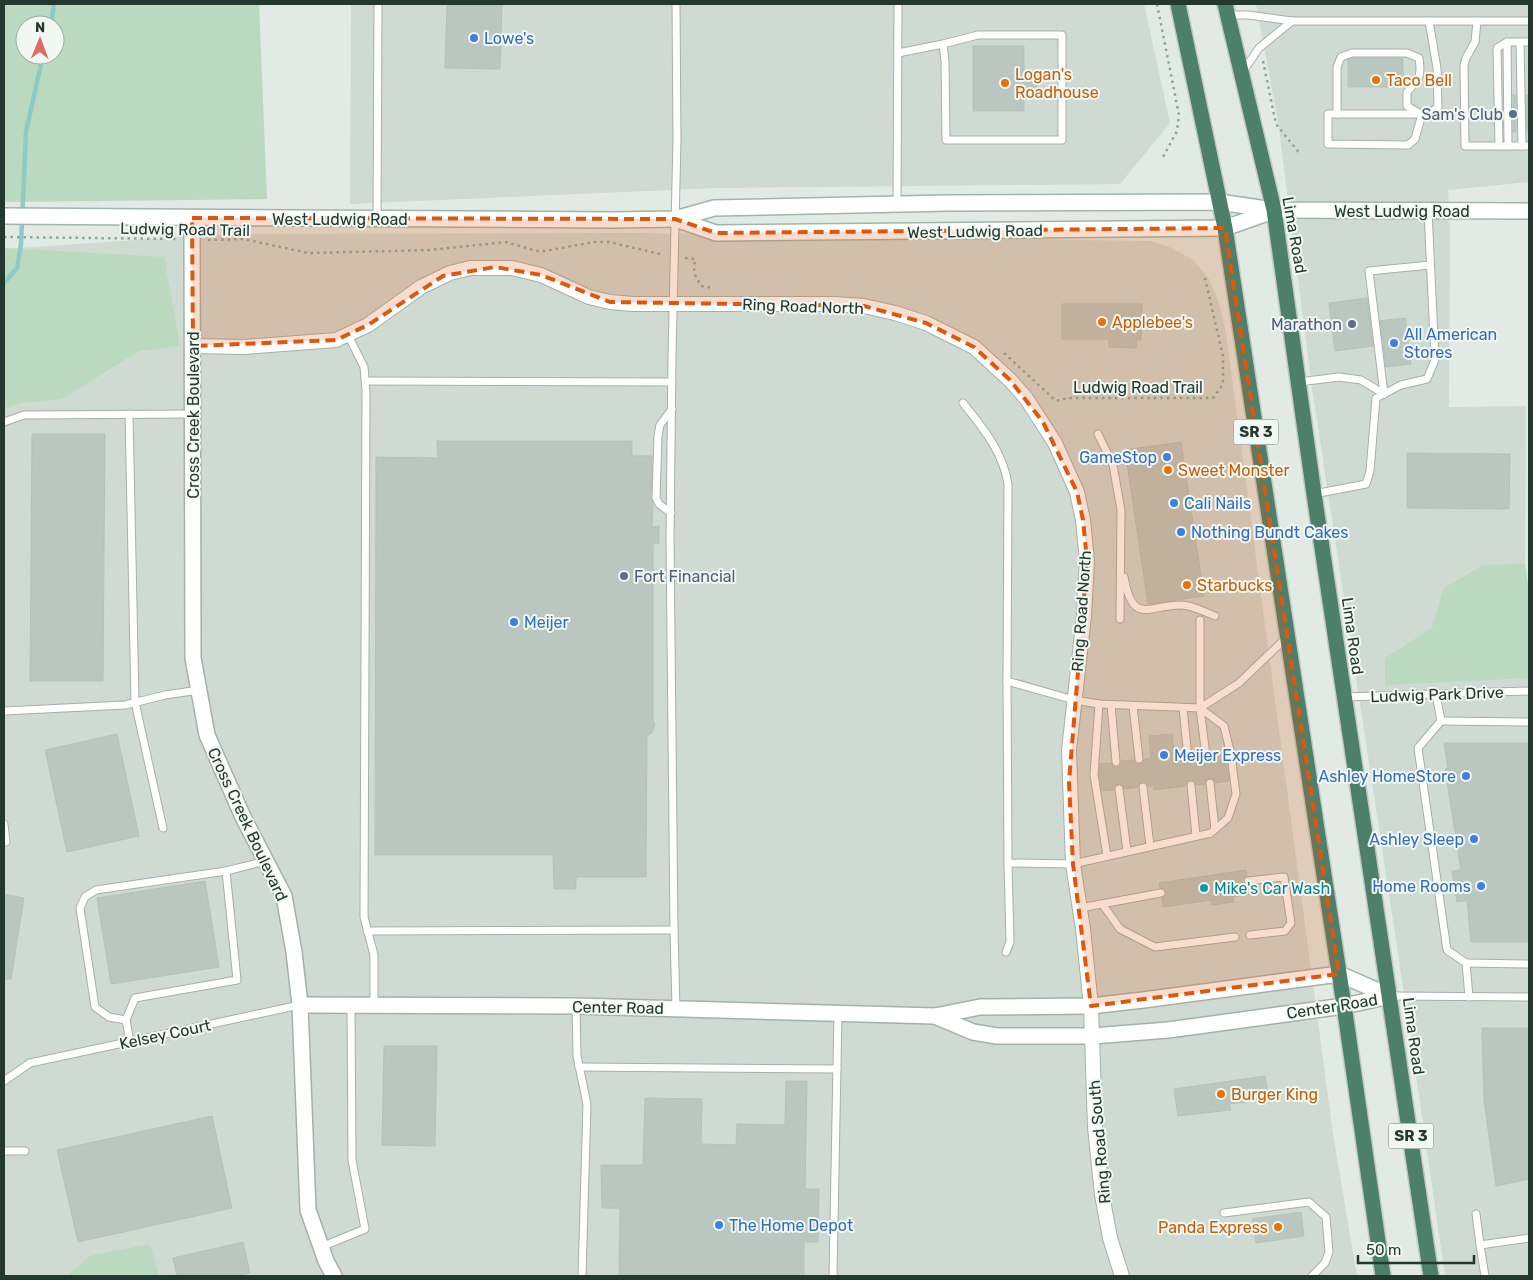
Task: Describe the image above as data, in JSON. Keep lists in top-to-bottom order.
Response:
{
  "streets": {
    "highway": ["Lima Road", "SR 3"],
    "street": [
      "West Ludwig Road",
      "Ring Road North",
      "Cross Creek Boulevard",
      "Center Road",
      "Ring Road South"
    ],
    "lane": ["Ludwig Park Drive", "Kelsey Court"],
    "path": ["Ludwig Road Trail"]
  },
  "crossings": [
    ["West Ludwig Road", "Lima Road"],
    ["West Ludwig Road", "Cross Creek Boulevard"],
    ["West Ludwig Road", "SR 3"],
    ["Ludwig Road Trail", "Cross Creek Boulevard"],
    ["Lima Road", "Ludwig Park Drive"],
    ["Lima Road", "Center Road"],
    ["Ring Road North", "Cross Creek Boulevard"],
    ["Ring Road North", "Center Road"],
    ["Ring Road North", "Ring Road South"],
    ["Cross Creek Boulevard", "Center Road"],
    ["Cross Creek Boulevard", "Kelsey Court"],
    ["SR 3", "Center Road"],
    ["Center Road", "Kelsey Court"],
    ["Center Road", "Ring Road South"]
  ],
  "places": [
    "Lowe's",
    "Taco Bell",
    "Logan's Roadhouse",
    "Sam's Club",
    "Applebee's",
    "Marathon",
    "All American Stores",
    "GameStop",
    "Sweet Monster",
    "Cali Nails",
    "Nothing Bundt Cakes",
    "Fort Financial",
    "Starbucks",
    "Meijer",
    "Meijer Express",
    "Ashley HomeStore",
    "Ashley Sleep",
    "Home Rooms",
    "Mike's Car Wash",
    "Burger King",
    "The Home Depot",
    "Panda Express"
  ],
  "scale_bar": "50 m",
  "north": "top"
}
